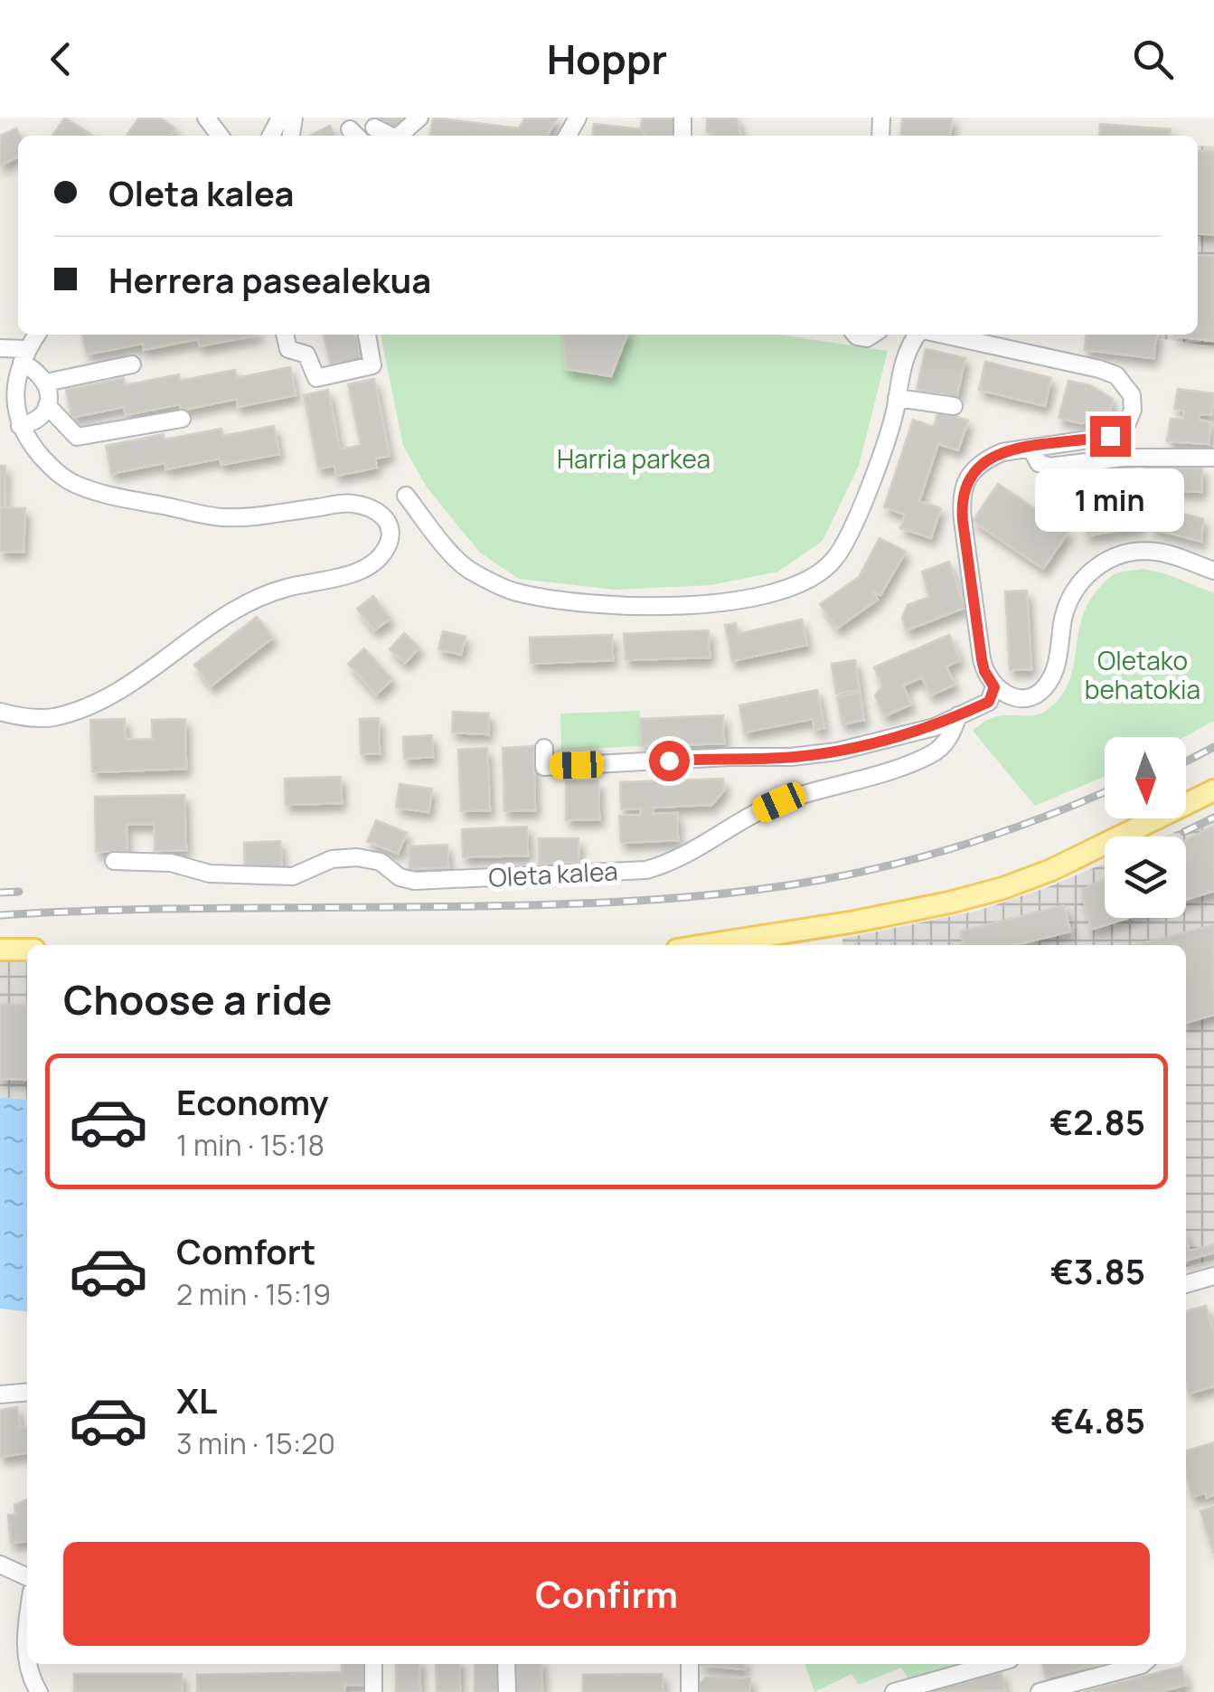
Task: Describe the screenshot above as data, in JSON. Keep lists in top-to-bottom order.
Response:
{
  "streets": {
    "street": ["Oleta kalea"]
  },
  "parks": ["Harria parkea", "Oletako behatokia"],
  "north": "bottom",
  "page": {
    "header": "Hoppr",
    "banner": ["Oleta kalea", "Herrera pasealekua"],
    "bubble": "1 min",
    "heading": "Choose a ride",
    "list": [
      {
        "name": "Economy",
        "note": "1 min · 15:18",
        "value": "€2.85"
      },
      {
        "name": "Comfort",
        "note": "2 min · 15:19",
        "value": "€3.85"
      },
      {
        "name": "XL",
        "note": "3 min · 15:20",
        "value": "€4.85"
      }
    ],
    "buttons": "Confirm"
  }
}
